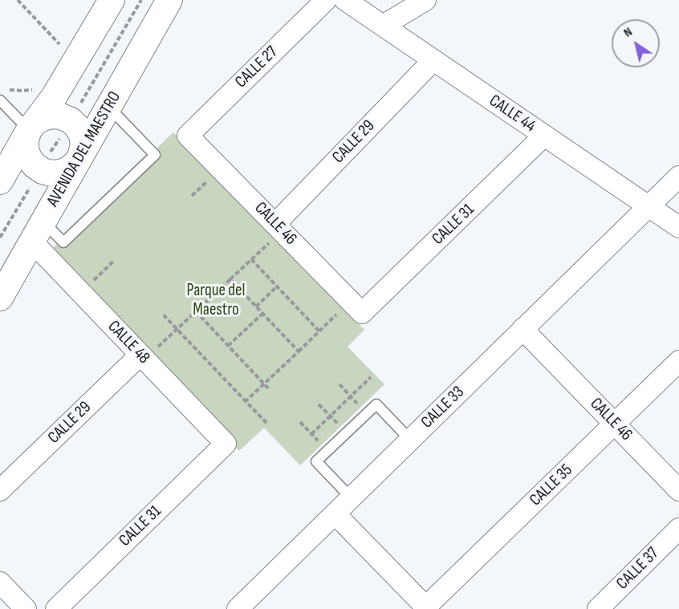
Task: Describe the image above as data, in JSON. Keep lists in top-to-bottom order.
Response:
{
  "streets": {
    "street": [
      "CALLE 27",
      "CALLE 44",
      "CALLE 29",
      "AVENIDA DEL MAESTRO",
      "CALLE 46",
      "CALLE 31",
      "CALLE 48",
      "CALLE 33",
      "CALLE 35",
      "CALLE 37"
    ]
  },
  "crossings": [
    ["CALLE 27", "CALLE 46"],
    ["CALLE 44", "CALLE 29"],
    ["CALLE 44", "CALLE 31"],
    ["CALLE 44", "CALLE 33"],
    ["CALLE 29", "CALLE 46"],
    ["CALLE 29", "CALLE 48"],
    ["AVENIDA DEL MAESTRO", "CALLE 48"],
    ["CALLE 46", "CALLE 31"],
    ["CALLE 46", "CALLE 33"],
    ["CALLE 46", "CALLE 35"],
    ["CALLE 31", "CALLE 48"]
  ],
  "parks": ["Parque del Maestro"],
  "north": "top left"
}
